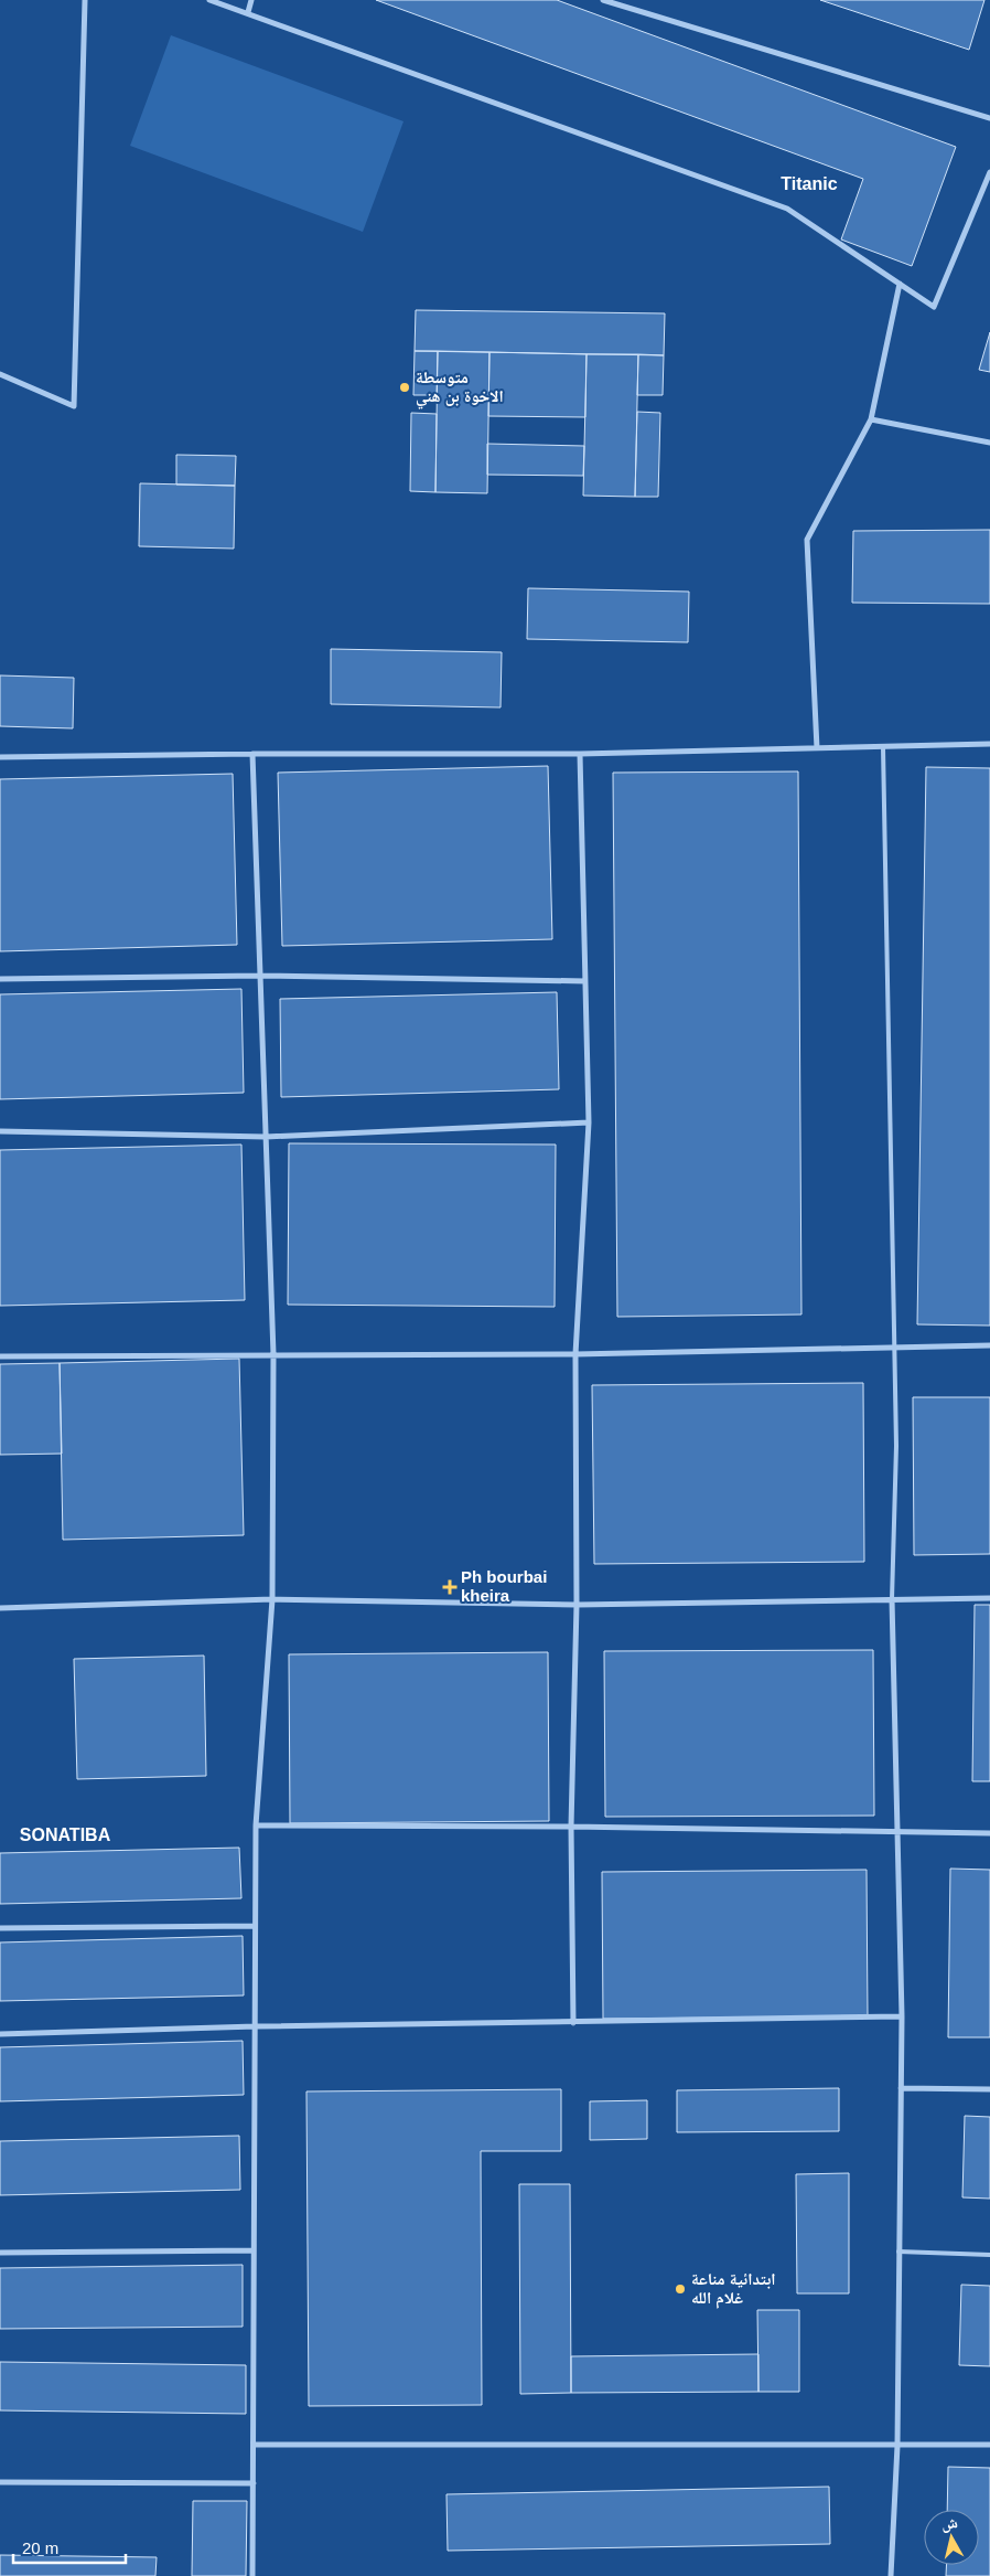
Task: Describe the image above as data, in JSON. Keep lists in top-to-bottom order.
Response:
{
  "districts": ["Titanic", "SONATIBA"],
  "places": {
    "other": ["متوسطة الاخوة بن هني", "ابتدائية مناعة غلام الله"],
    "health": ["Ph bourbai kheira"]
  },
  "scale_bar": "20 m",
  "north": "top"
}
